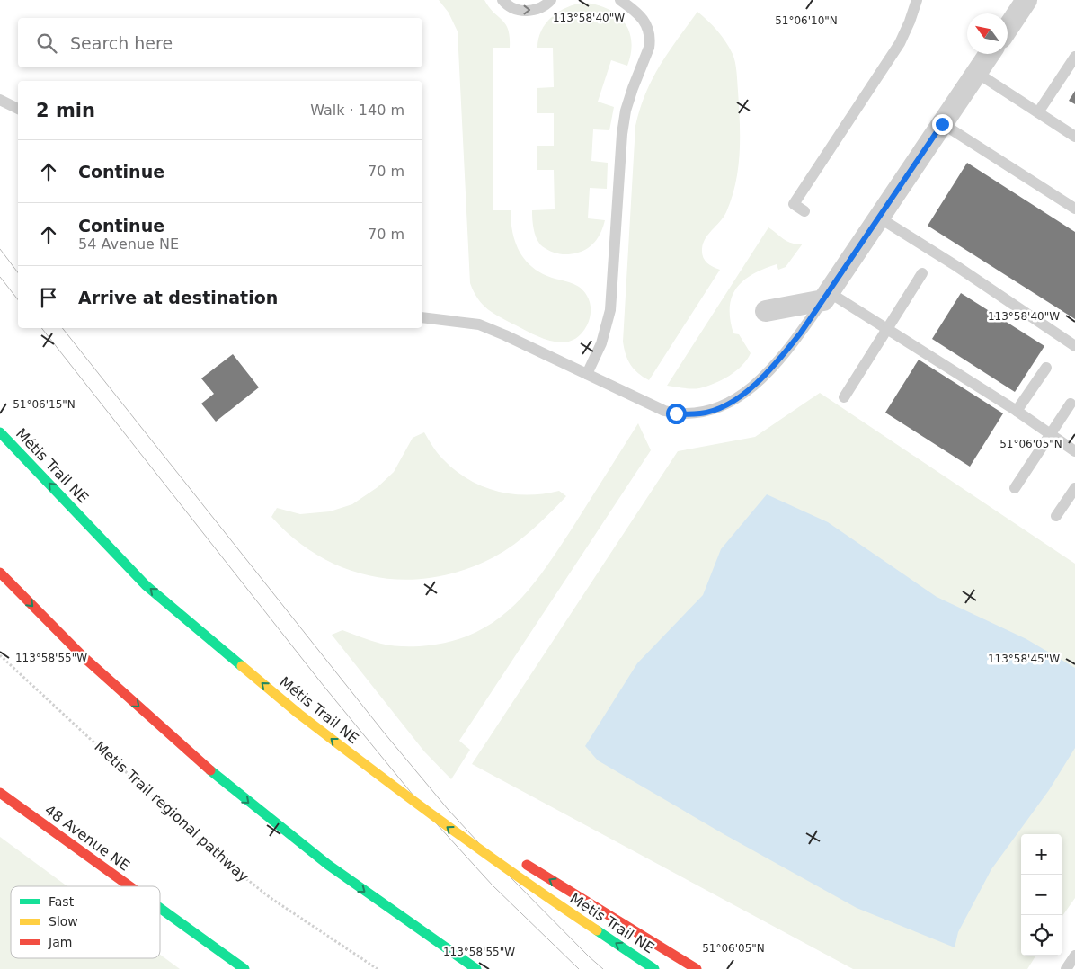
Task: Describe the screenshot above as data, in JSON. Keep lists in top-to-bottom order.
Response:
{
  "streets": {
    "main road": ["Métis Trail NE", "48 Avenue NE"],
    "path": ["Metis Trail regional pathway"]
  },
  "one_way": ["Métis Trail NE"],
  "legend": ["Fast", "Slow", "Jam"],
  "north": "top left",
  "page": {
    "search": "Search here",
    "heading": ["2 min", "Walk · 140 m"],
    "list": [
      ["Continue", "70 m"],
      ["Continue", "54 Avenue NE", "70 m"],
      "Arrive at destination"
    ],
    "map_buttons": ["+", "−"]
  },
  "coordinates": [
    "113°58'40\"W",
    "51°06'10\"N",
    "51°06'15\"N",
    "51°06'05\"N",
    "113°58'55\"W",
    "113°58'45\"W"
  ]
}
